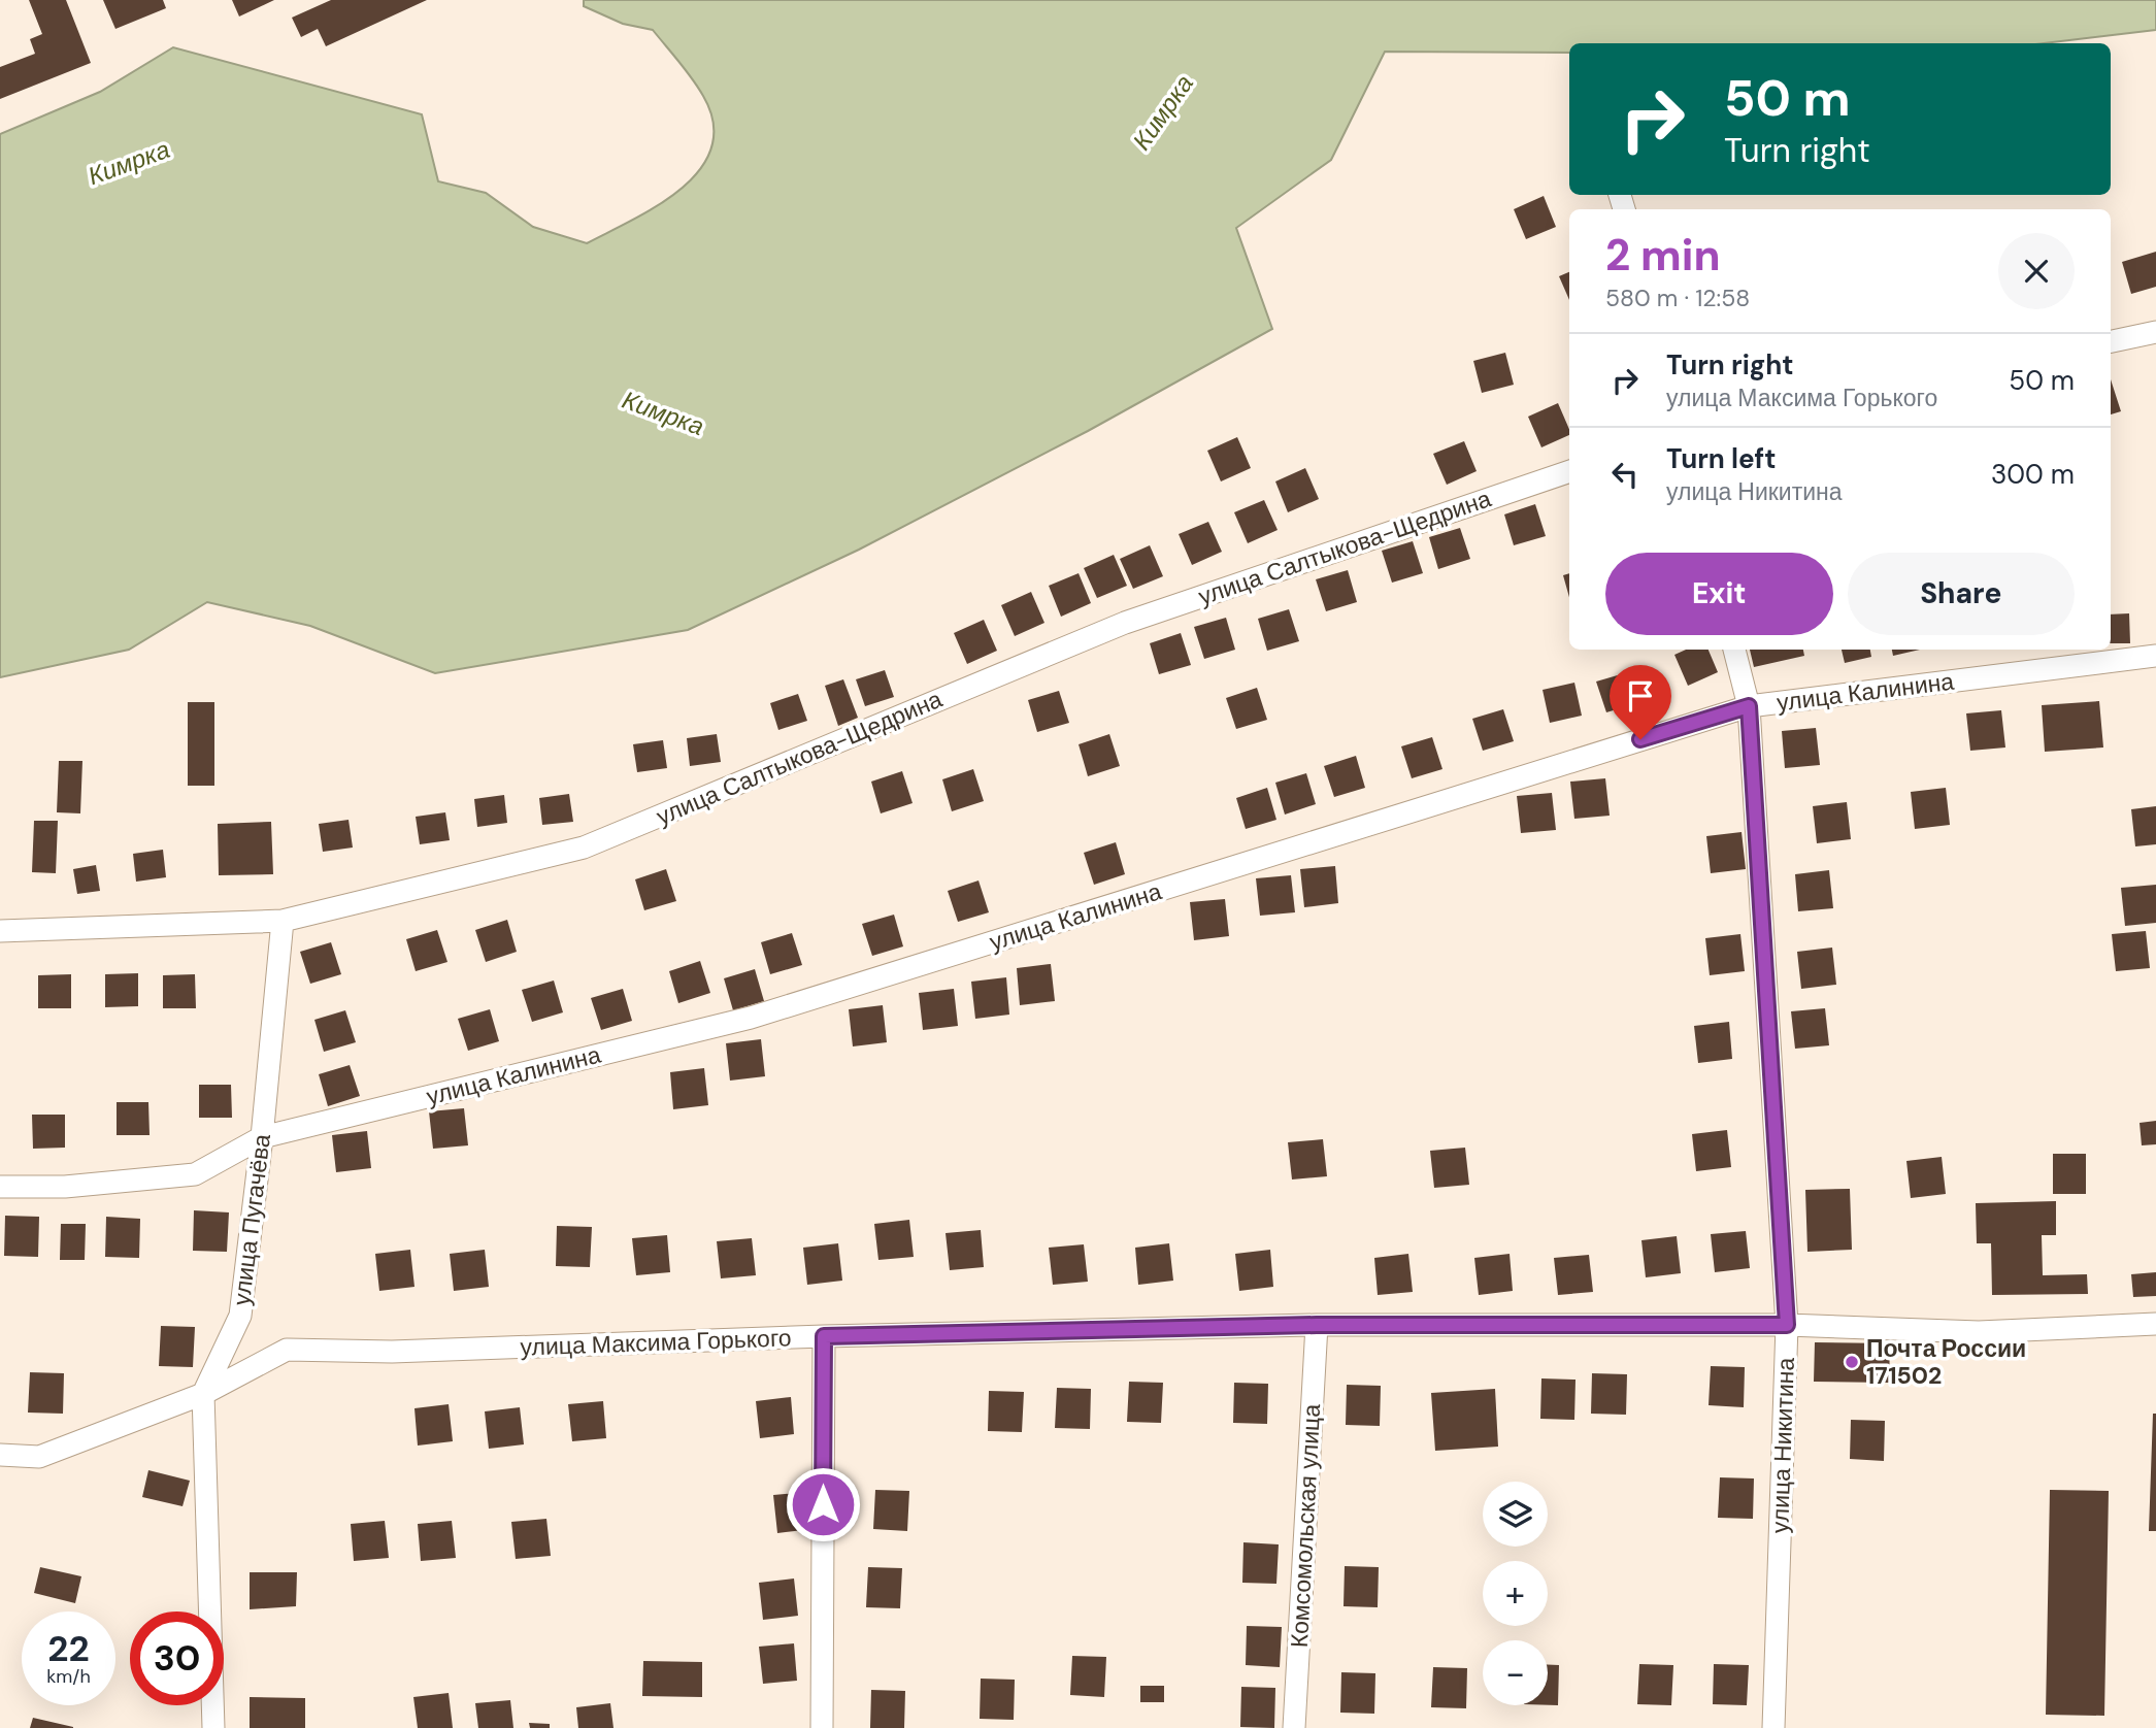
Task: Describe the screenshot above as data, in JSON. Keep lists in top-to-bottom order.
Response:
{
  "streets": {
    "street": [
      "улица Салтыкова-Щедрина",
      "улица Калинина",
      "улица Пугачёва",
      "улица Максима Горького",
      "улица Никитина",
      "Комсомольская улица"
    ]
  },
  "crossings": [
    ["улица Салтыкова-Щедрина", "улица Пугачёва"],
    ["улица Калинина", "улица Пугачёва"],
    ["улица Калинина", "улица Никитина"],
    ["улица Пугачёва", "улица Максима Горького"],
    ["улица Максима Горького", "улица Никитина"],
    ["улица Максима Горького", "Комсомольская улица"]
  ],
  "water": ["Кимрка"],
  "places": ["Почта России 171502"],
  "page": {
    "turn": ["50 m", "Turn right"],
    "heading": ["2 min", "580 m · 12:58"],
    "list": [
      {
        "name": "Turn right",
        "note": "улица Максима Горького",
        "value": "50 m"
      },
      {
        "name": "Turn left",
        "note": "улица Никитина",
        "value": "300 m"
      }
    ],
    "buttons": ["Exit", "Share"],
    "map_buttons": ["+", "−"],
    "speed": "22 km/h",
    "limit": "30"
  }
}
